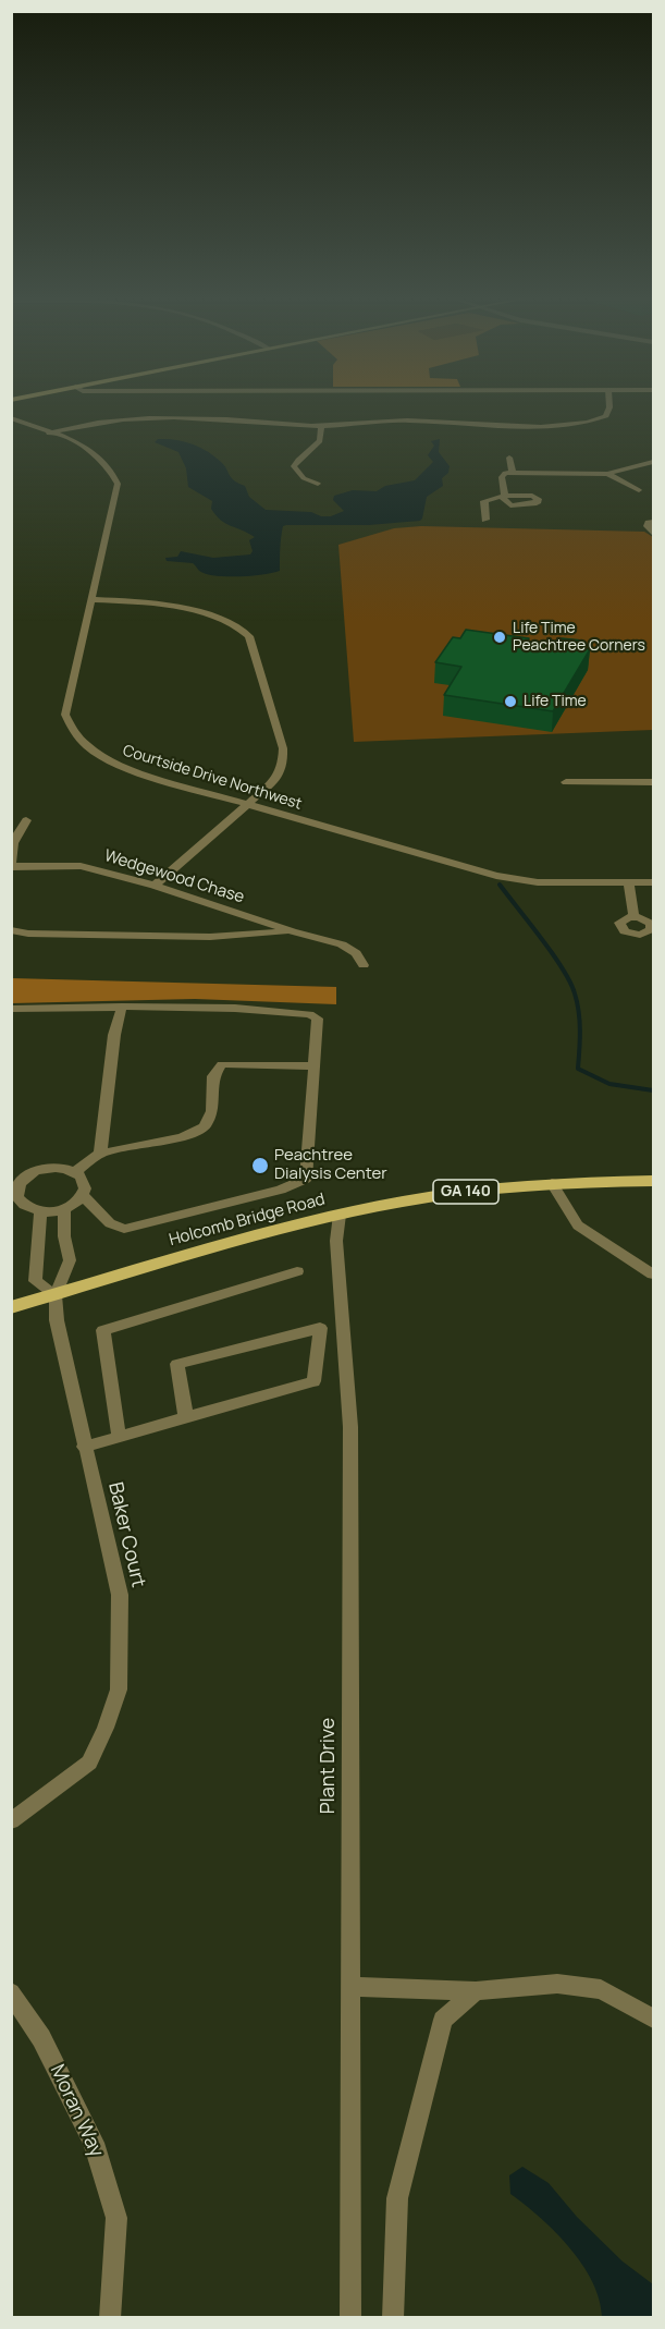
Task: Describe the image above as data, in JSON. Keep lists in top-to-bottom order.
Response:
{
  "streets": {
    "main road": ["GA 140", "Holcomb Bridge Road"],
    "street": [
      "Courtside Drive Northwest",
      "Wedgewood Chase",
      "Baker Court",
      "Plant Drive",
      "Moran Way"
    ]
  },
  "crossings": [
    ["Holcomb Bridge Road", "Baker Court"],
    ["Holcomb Bridge Road", "Plant Drive"]
  ],
  "places": ["Life Time Peachtree Corners", "Life Time", "Peachtree Dialysis Center"]
}
